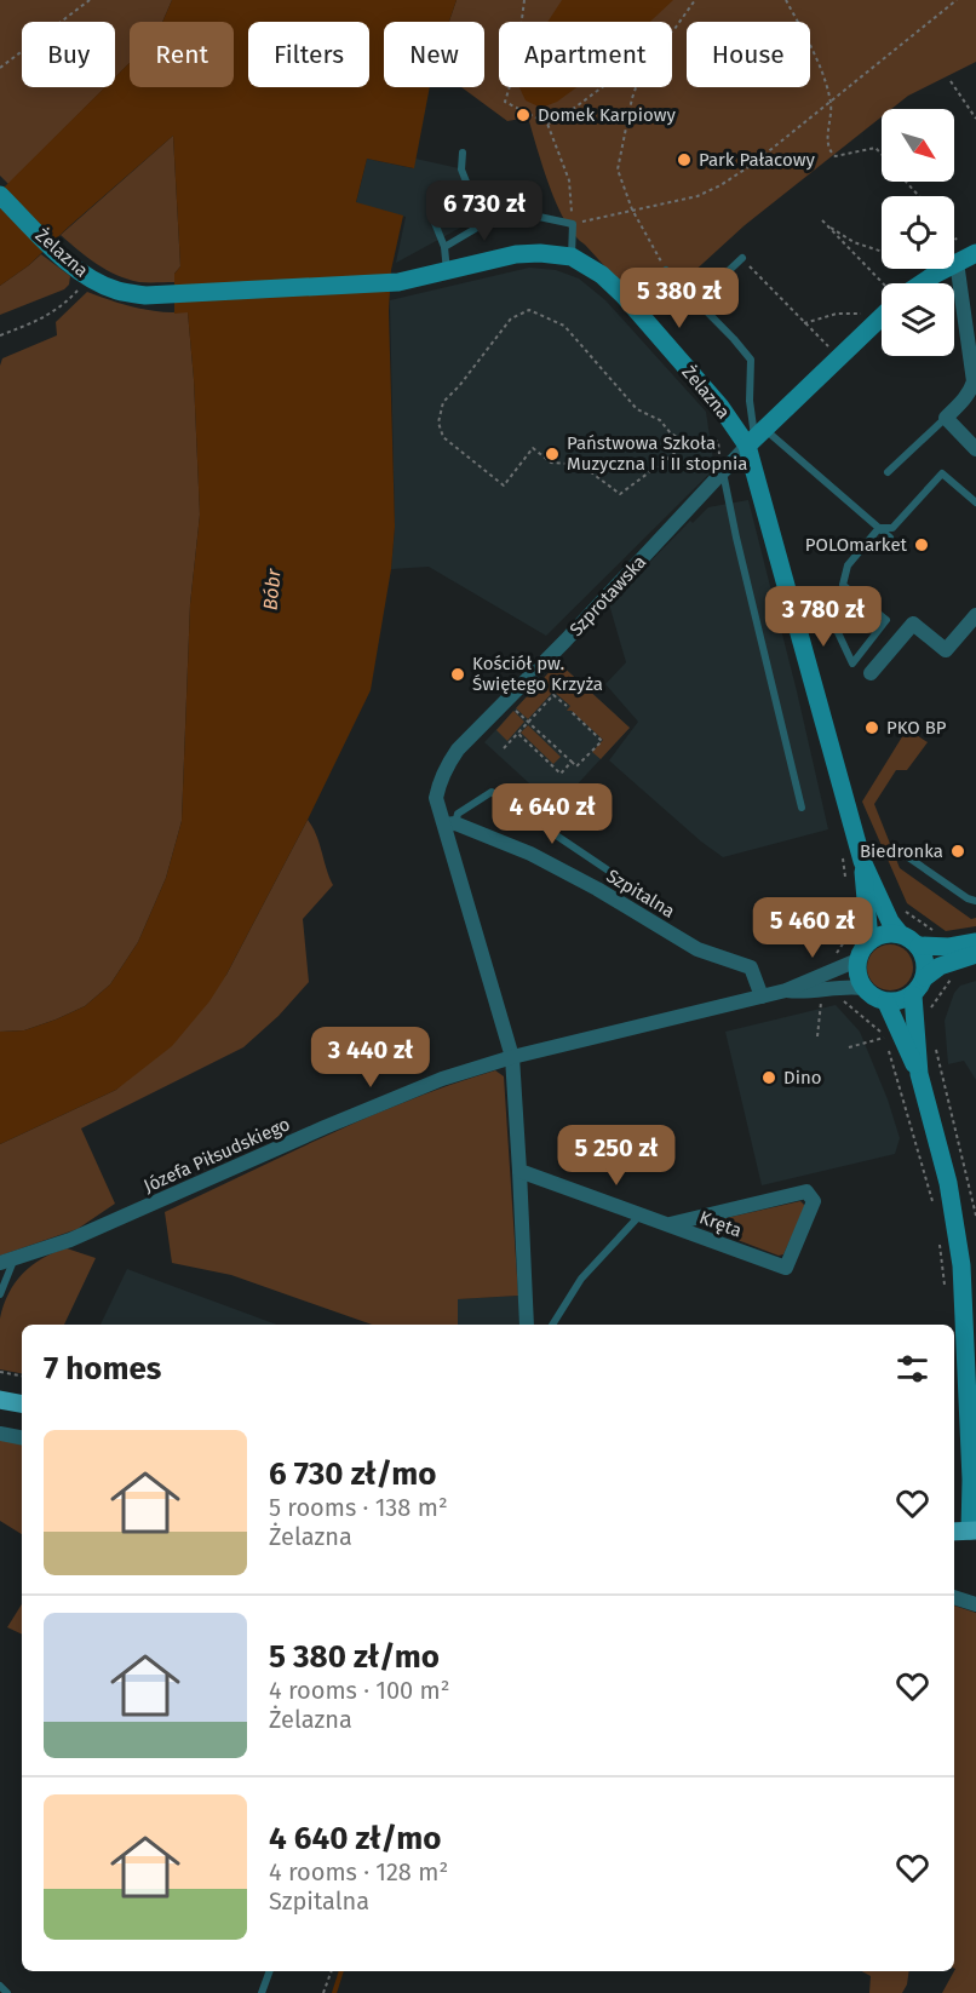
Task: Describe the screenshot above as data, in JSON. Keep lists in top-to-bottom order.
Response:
{
  "streets": {
    "street": [
      "Żelazna",
      "Szprotawska",
      "Szpitalna",
      "Józefa Piłsudskiego",
      "Kręta"
    ]
  },
  "crossings": [
    ["Żelazna", "Szprotawska"],
    ["Szprotawska", "Szpitalna"],
    ["Szprotawska", "Józefa Piłsudskiego"],
    ["Szpitalna", "Józefa Piłsudskiego"]
  ],
  "water": ["Bóbr"],
  "places": [
    "Domek Karpiowy",
    "Park Pałacowy",
    "Państwowa Szkoła Muzyczna I i II stopnia",
    "POLOmarket",
    "Kościół pw. Świętego Krzyża",
    "PKO BP",
    "Biedronka",
    "Dino"
  ],
  "north": "bottom right",
  "page": {
    "chip": [
      "Buy",
      "Rent",
      "Filters",
      "New",
      "Apartment",
      "House"
    ],
    "price": [
      "6 730 zł",
      "5 380 zł",
      "3 780 zł",
      "4 640 zł",
      "5 460 zł",
      "3 440 zł",
      "5 250 zł"
    ],
    "heading": "7 homes",
    "list": [
      {
        "name": "6 730 zł/mo",
        "note": "5 rooms · 138 m² · Żelazna"
      },
      {
        "name": "5 380 zł/mo",
        "note": "4 rooms · 100 m² · Żelazna"
      },
      {
        "name": "4 640 zł/mo",
        "note": "4 rooms · 128 m² · Szpitalna"
      }
    ]
  }
}
